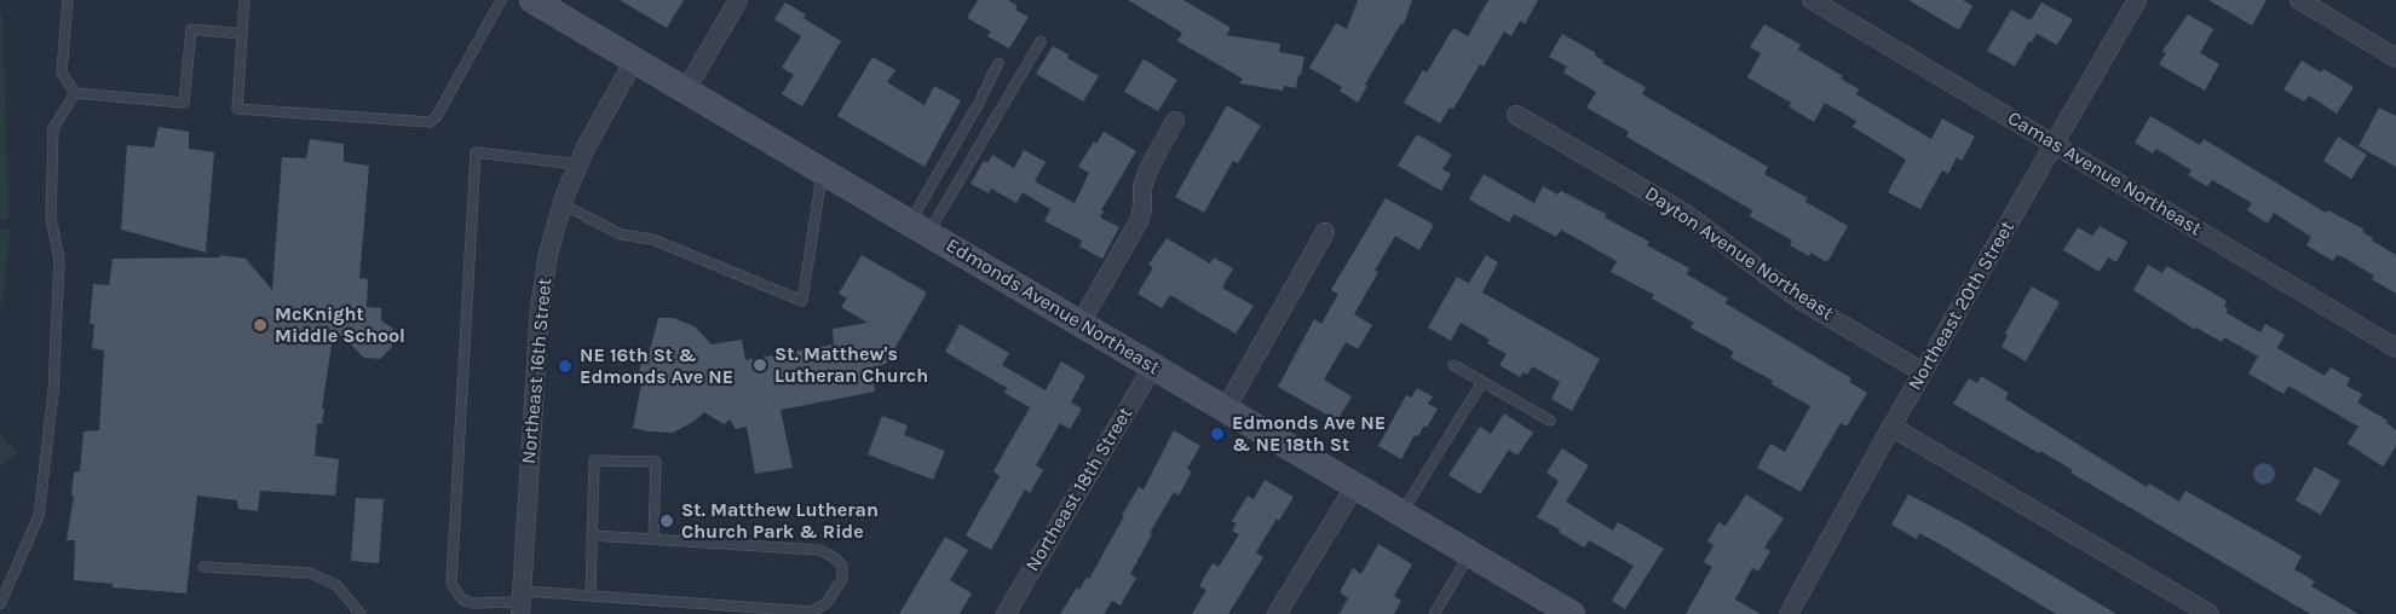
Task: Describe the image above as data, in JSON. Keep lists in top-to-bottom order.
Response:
{
  "streets": {
    "street": [
      "Camas Avenue Northeast",
      "Dayton Avenue Northeast",
      "Northeast 20th Street",
      "Edmonds Avenue Northeast",
      "Northeast 16th Street",
      "Northeast 18th Street"
    ]
  },
  "crossings": [
    ["Camas Avenue Northeast", "Northeast 20th Street"],
    ["Dayton Avenue Northeast", "Northeast 20th Street"],
    ["Edmonds Avenue Northeast", "Northeast 16th Street"],
    ["Edmonds Avenue Northeast", "Northeast 18th Street"]
  ],
  "places": [
    "McKnight Middle School",
    "St. Matthew's Lutheran Church",
    "NE 16th St & Edmonds Ave NE",
    "Edmonds Ave NE & NE 18th St",
    "St. Matthew Lutheran Church Park & Ride"
  ]
}
